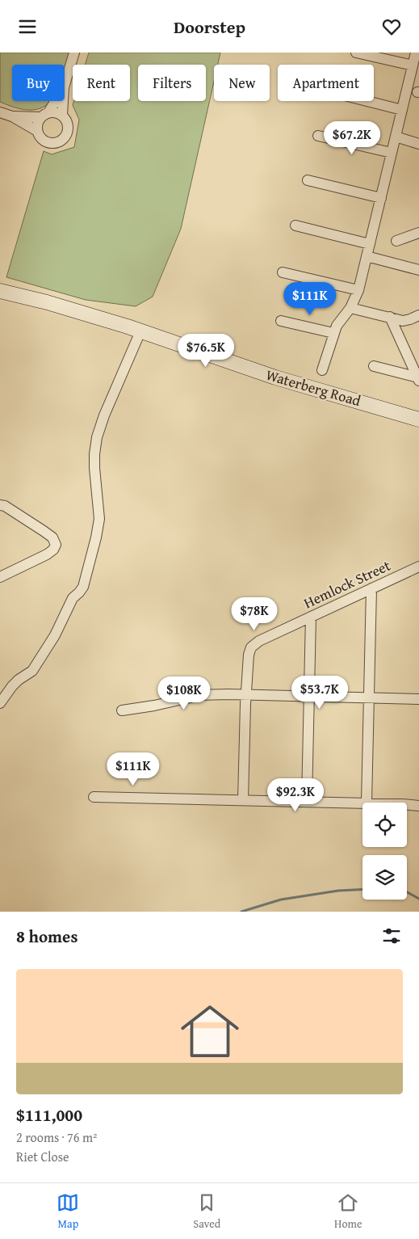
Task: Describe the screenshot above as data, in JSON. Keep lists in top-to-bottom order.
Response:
{
  "streets": {
    "street": ["Waterberg Road", "Hemlock Street"]
  },
  "page": {
    "header": "Doorstep",
    "chip": [
      "Buy",
      "Rent",
      "Filters",
      "New",
      "Apartment"
    ],
    "price": [
      "$67.2K",
      "$111K",
      "$76.5K",
      "$78K",
      "$53.7K",
      "$108K",
      "$111K",
      "$92.3K"
    ],
    "heading": "8 homes",
    "list": [
      {
        "name": "$111,000",
        "note": "2 rooms · 76 m² · Riet Close"
      }
    ],
    "tabs": ["Map", "Saved", "Home"]
  }
}
